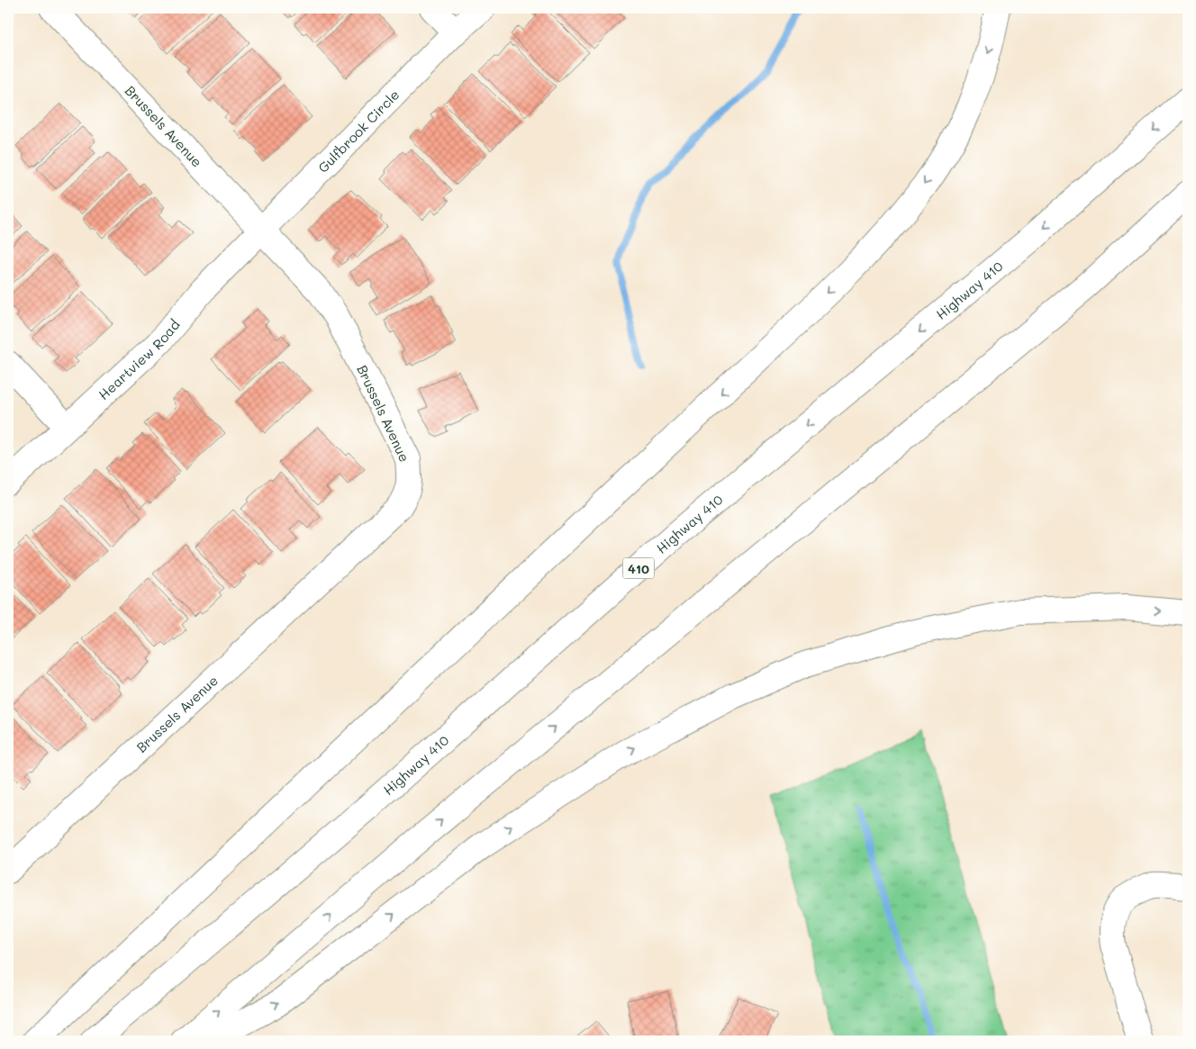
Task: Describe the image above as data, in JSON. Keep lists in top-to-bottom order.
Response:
{
  "streets": {
    "main road": [
      "Brussels Avenue",
      "Gulfbrook Circle",
      "Highway 410",
      "Heartview Road",
      "410"
    ]
  },
  "crossings": [
    ["Brussels Avenue", "Gulfbrook Circle"],
    ["Brussels Avenue", "Heartview Road"],
    ["Gulfbrook Circle", "Heartview Road"]
  ]
}
